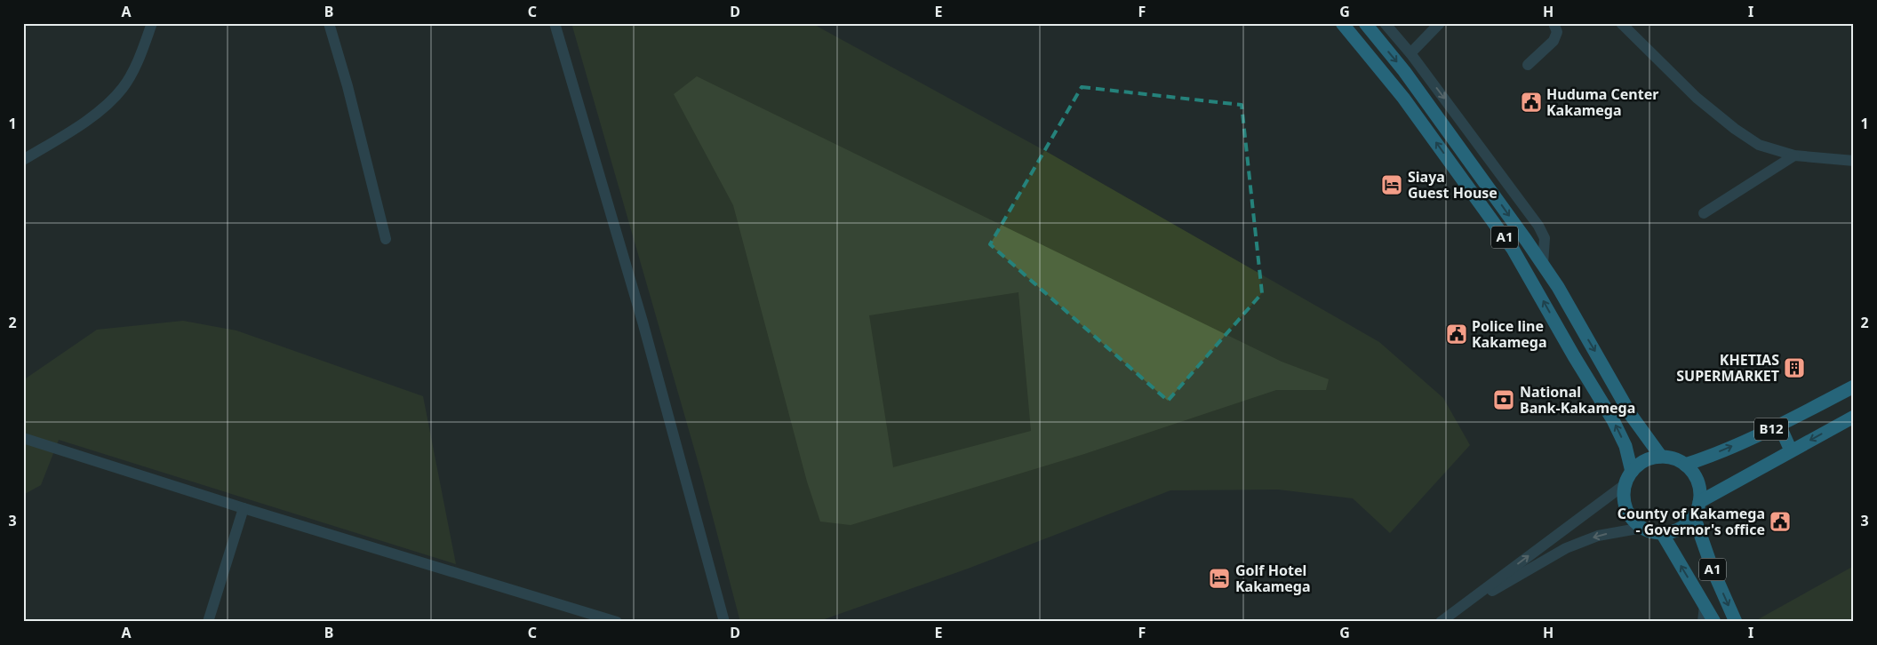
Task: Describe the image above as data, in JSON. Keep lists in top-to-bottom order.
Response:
{
  "streets": {
    "highway": ["A1", "B12"]
  },
  "crossings": [
    ["A1", "B12"]
  ],
  "places": {
    "public building": ["Huduma Center Kakamega", "Police line Kakamega", "County of Kakamega - Governor's office"],
    "hotel": ["Siaya Guest House", "Golf Hotel Kakamega"],
    "building": ["KHETIAS SUPERMARKET"],
    "bank": ["National Bank-Kakamega"]
  },
  "grid": {
    "columns": [
      "A",
      "B",
      "C",
      "D",
      "E",
      "F",
      "G",
      "H",
      "I"
    ],
    "rows": ["1", "2", "3"]
  }
}
